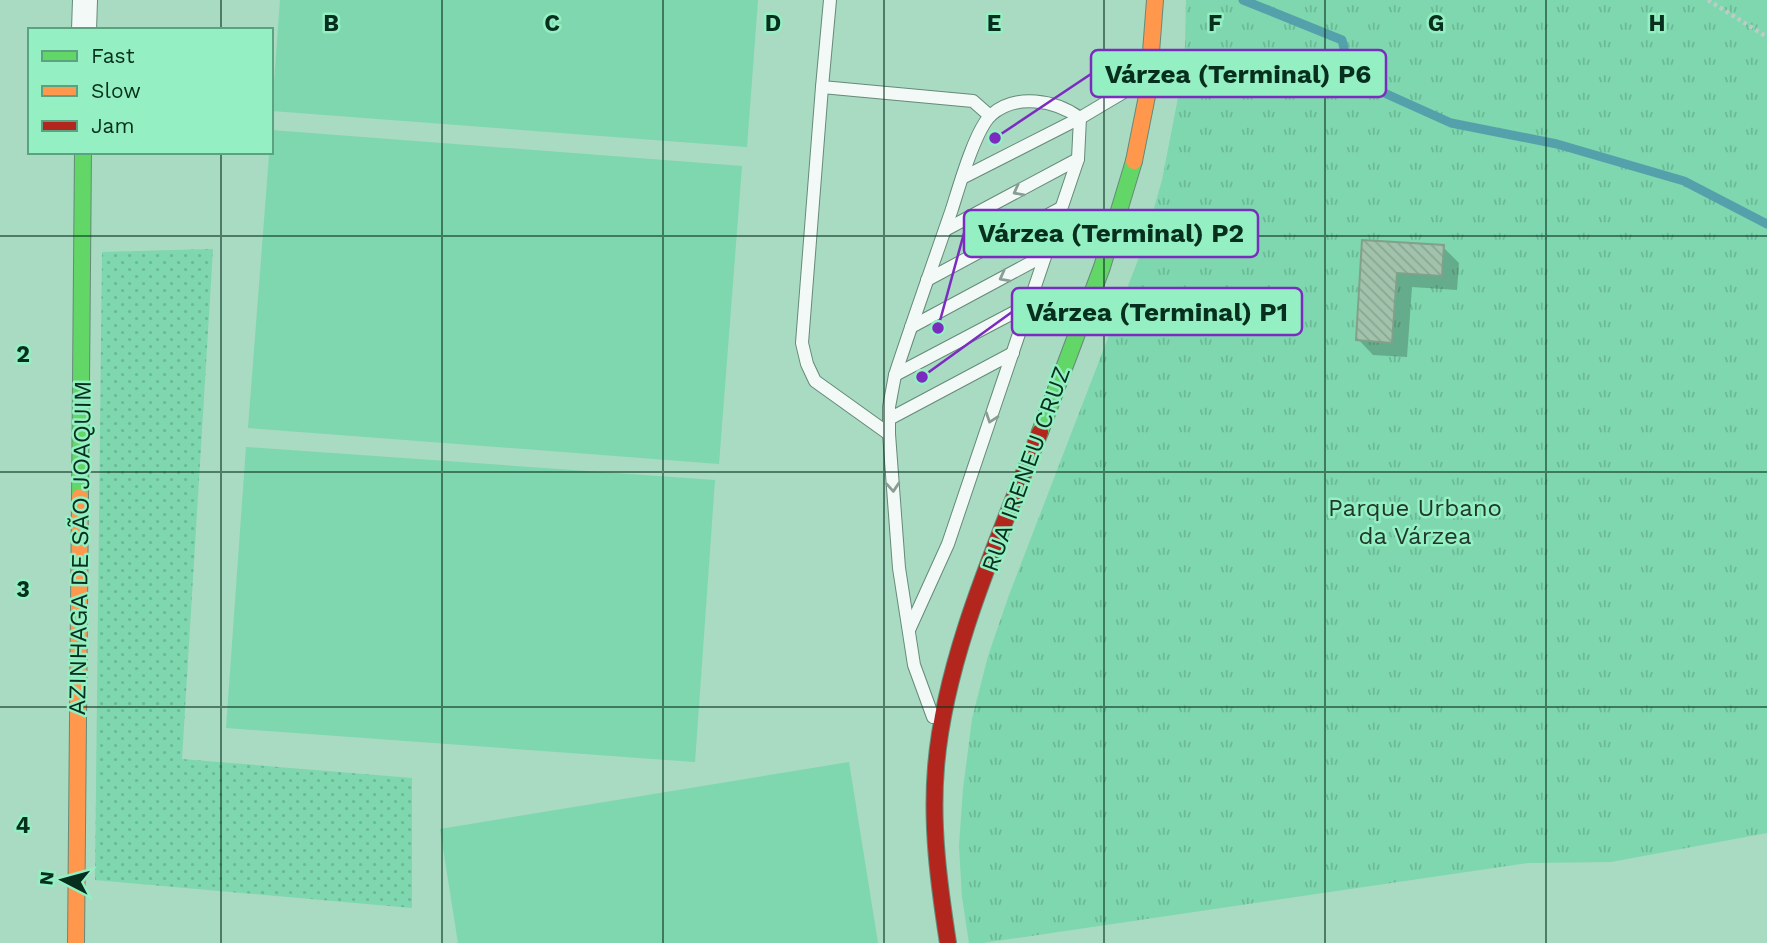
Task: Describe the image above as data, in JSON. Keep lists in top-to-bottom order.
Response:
{
  "streets": {
    "street": ["RUA IRENEU CRUZ", "AZINHAGA DE SÃO JOAQUIM"]
  },
  "parks": ["Parque Urbano da Várzea"],
  "places": ["Várzea (Terminal) P6", "Várzea (Terminal) P2", "Várzea (Terminal) P1"],
  "legend": ["Fast", "Slow", "Jam"],
  "north": "left",
  "grid": {
    "columns": [
      "B",
      "C",
      "D",
      "E",
      "F",
      "G",
      "H"
    ],
    "rows": ["2", "3", "4"]
  }
}
